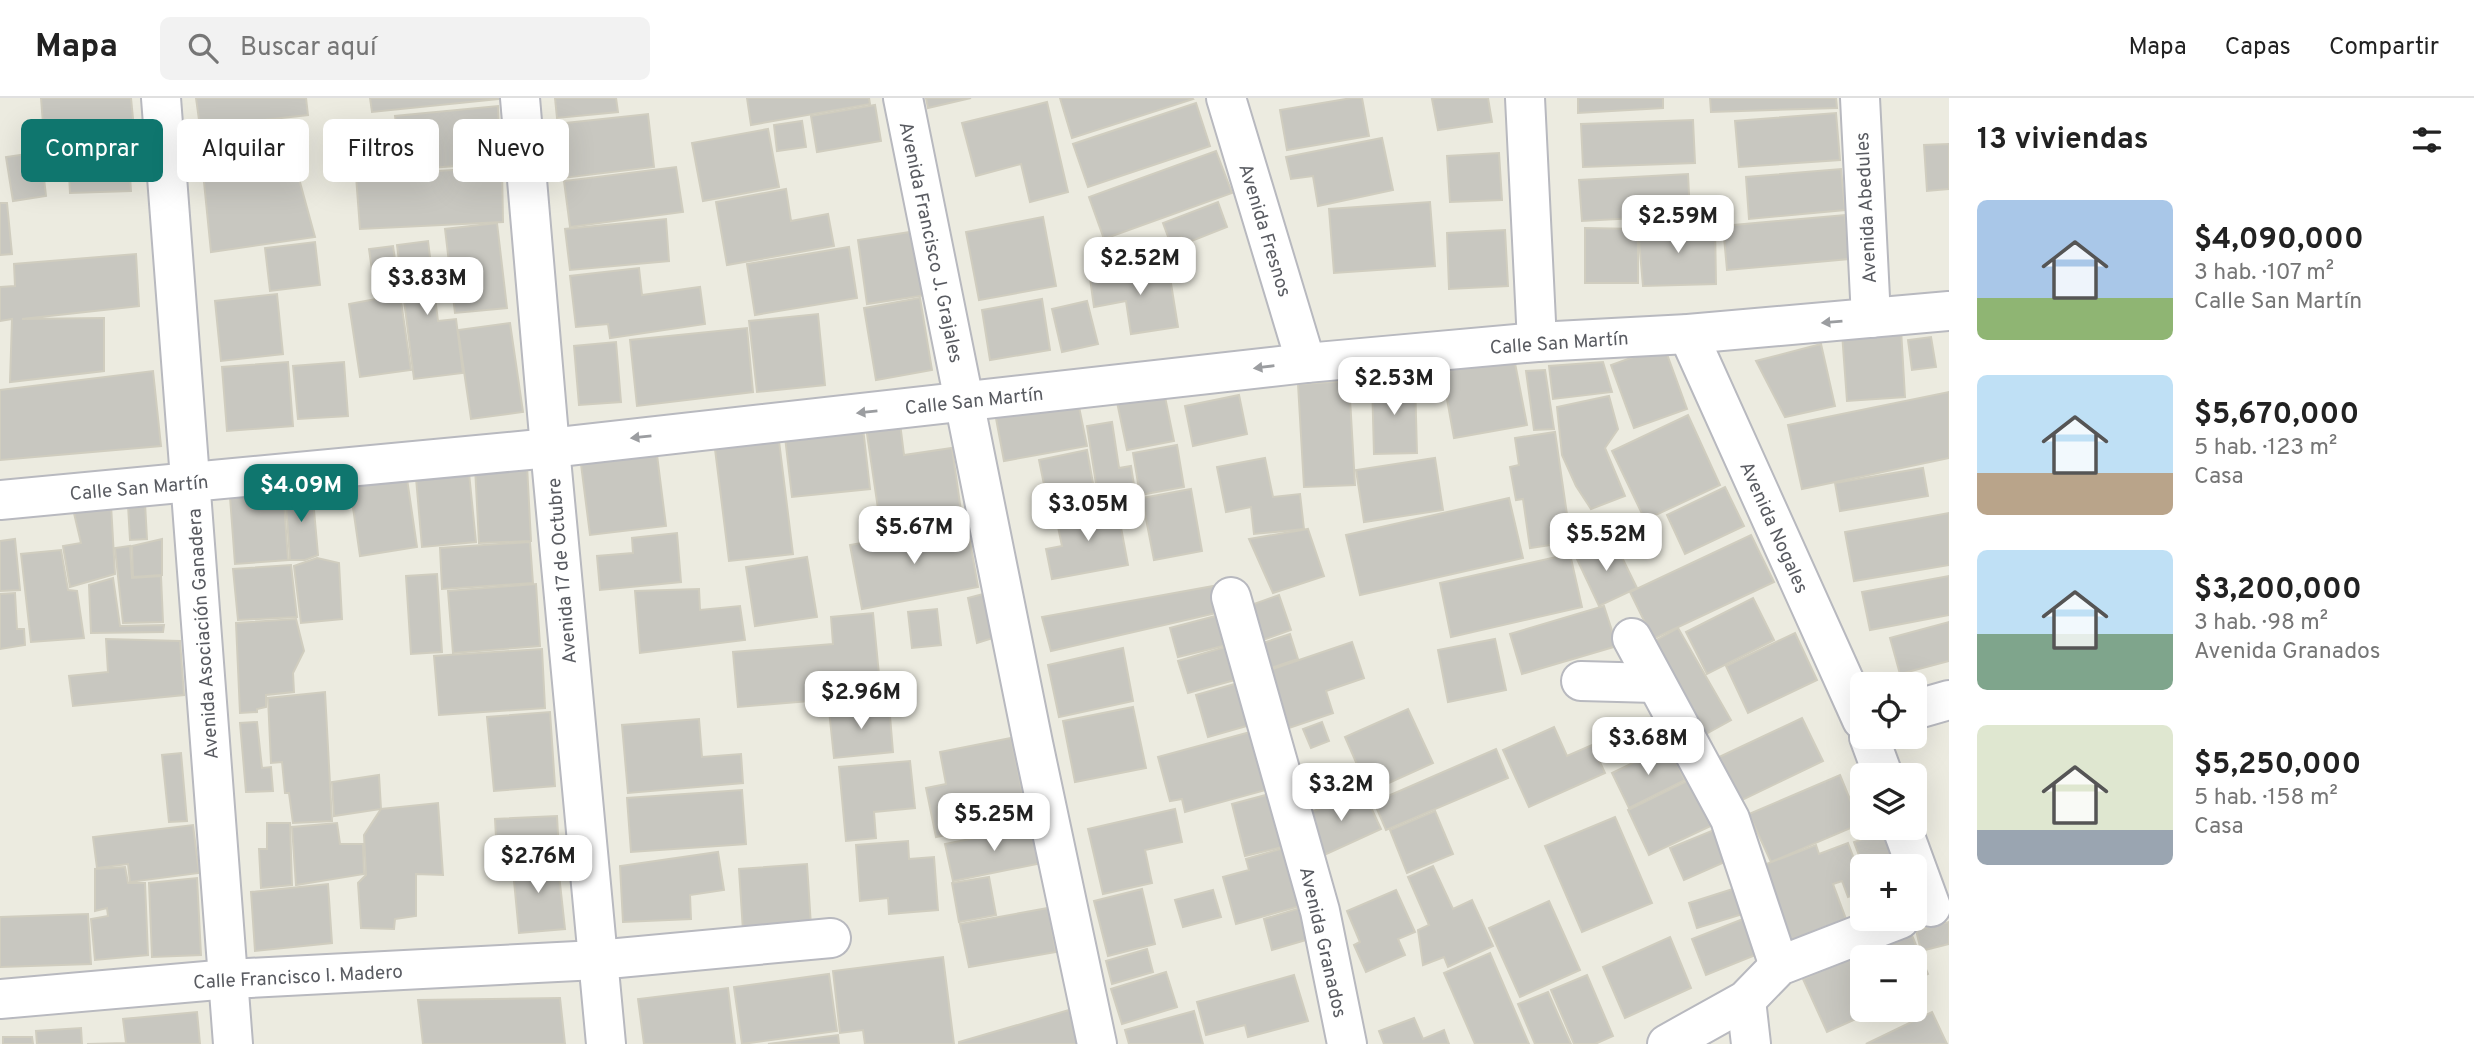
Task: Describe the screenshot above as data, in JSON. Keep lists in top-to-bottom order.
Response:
{
  "streets": {
    "street": [
      "Avenida Abedules",
      "Avenida Fresnos",
      "Avenida Francisco J. Grajales",
      "Calle San Martín",
      "Avenida Nogales",
      "Avenida 17 de Octubre",
      "Avenida Asociación Ganadera",
      "Avenida Granados",
      "Calle Francisco I. Madero"
    ]
  },
  "crossings": [
    ["Avenida Abedules", "Calle San Martín"],
    ["Avenida Fresnos", "Calle San Martín"],
    ["Avenida Francisco J. Grajales", "Calle San Martín"],
    ["Calle San Martín", "Avenida Nogales"],
    ["Calle San Martín", "Avenida 17 de Octubre"],
    ["Calle San Martín", "Avenida Asociación Ganadera"],
    ["Avenida 17 de Octubre", "Calle Francisco I. Madero"],
    ["Avenida Asociación Ganadera", "Calle Francisco I. Madero"]
  ],
  "one_way": ["Calle San Martín"],
  "page": {
    "header": "Mapa",
    "search": "Buscar aquí",
    "nav": ["Mapa", "Capas", "Compartir"],
    "heading": "13 viviendas",
    "chip": [
      "Comprar",
      "Alquilar",
      "Filtros",
      "Nuevo"
    ],
    "list": [
      {
        "name": "$4,090,000",
        "note": "3 hab. · 107 m² · Calle San Martín"
      },
      {
        "name": "$5,670,000",
        "note": "5 hab. · 123 m² · Casa"
      },
      {
        "name": "$3,200,000",
        "note": "3 hab. · 98 m² · Avenida Granados"
      },
      {
        "name": "$5,250,000",
        "note": "5 hab. · 158 m² · Casa"
      }
    ],
    "price": [
      "$2.59M",
      "$2.52M",
      "$3.83M",
      "$2.53M",
      "$4.09M",
      "$3.05M",
      "$5.67M",
      "$5.52M",
      "$2.96M",
      "$3.68M",
      "$3.2M",
      "$5.25M",
      "$2.76M"
    ],
    "map_buttons": ["+", "−"]
  }
}
